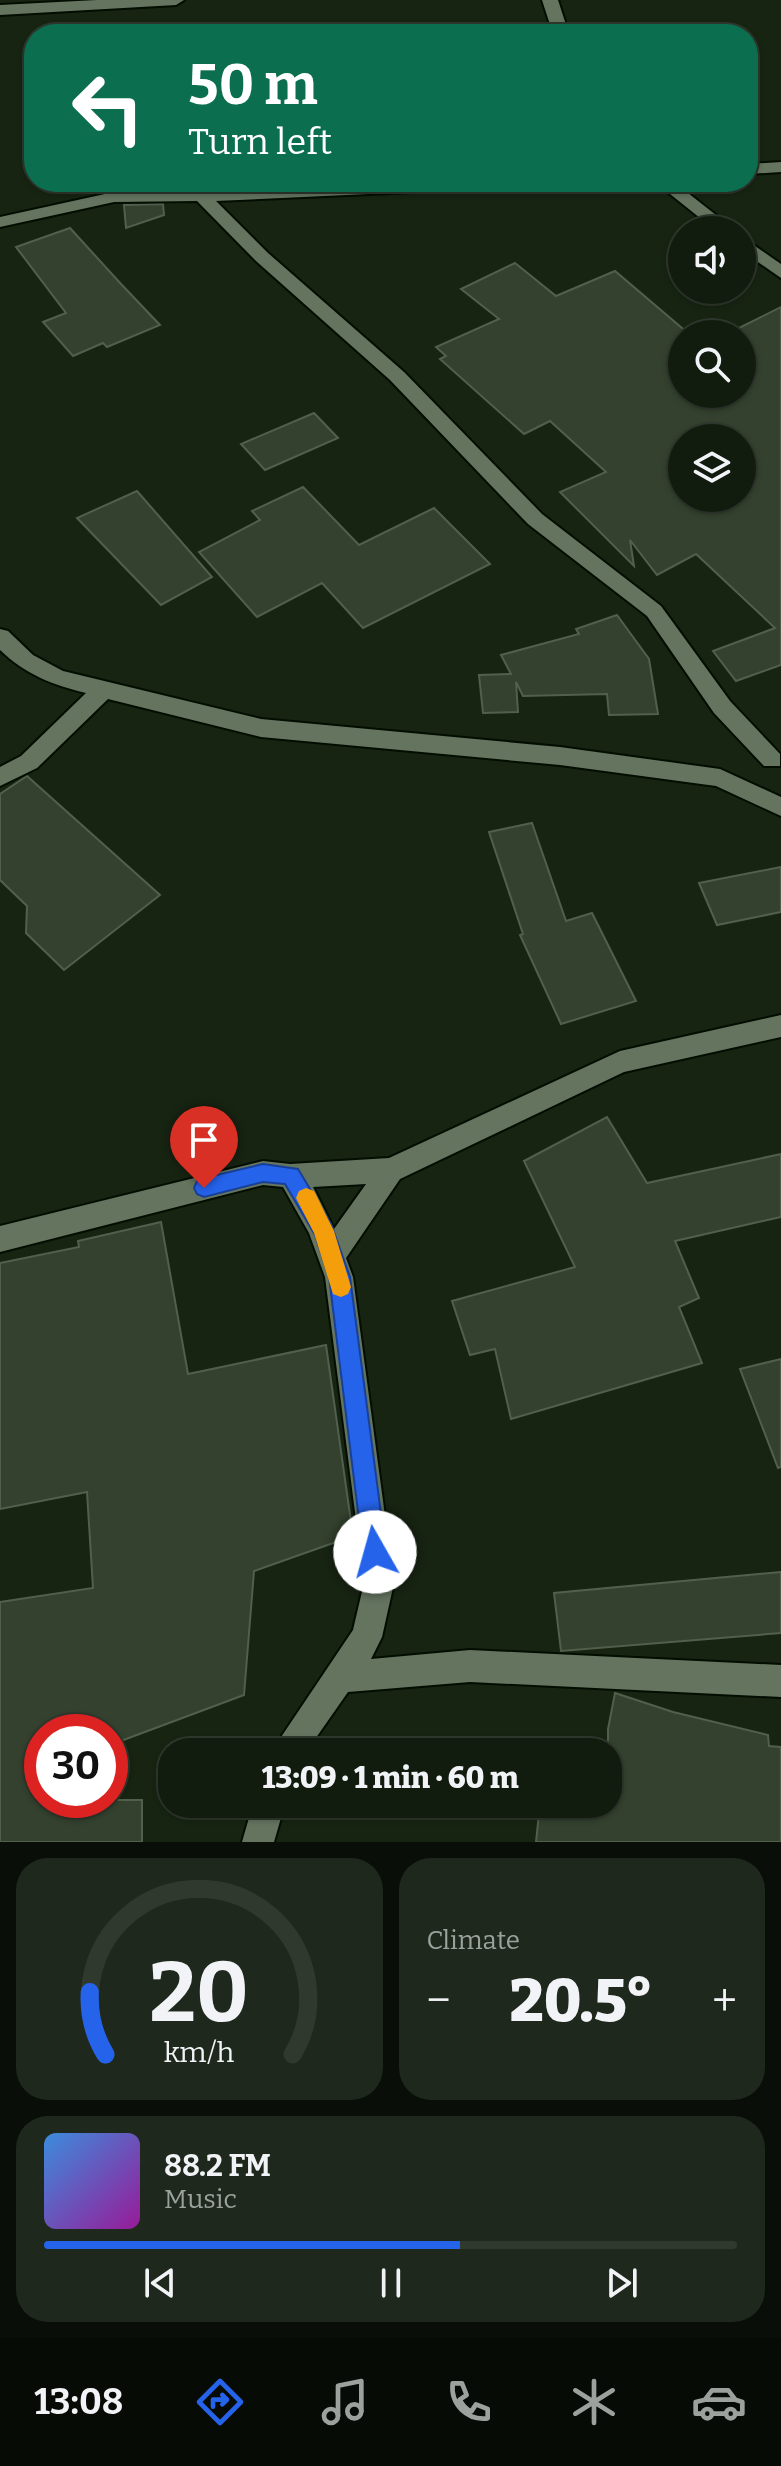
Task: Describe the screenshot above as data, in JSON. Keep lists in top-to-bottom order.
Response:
{
  "page": {
    "turn": ["50 m", "Turn left"],
    "limit": "30",
    "trip": "13:09 · 1 min · 60 m",
    "tile": "Climate",
    "heat": ["−", "20.5°", "+"],
    "song": ["88.2 FM", "Music"],
    "tabs": "13:08",
    "gauge": ["20", "km/h"]
  }
}
